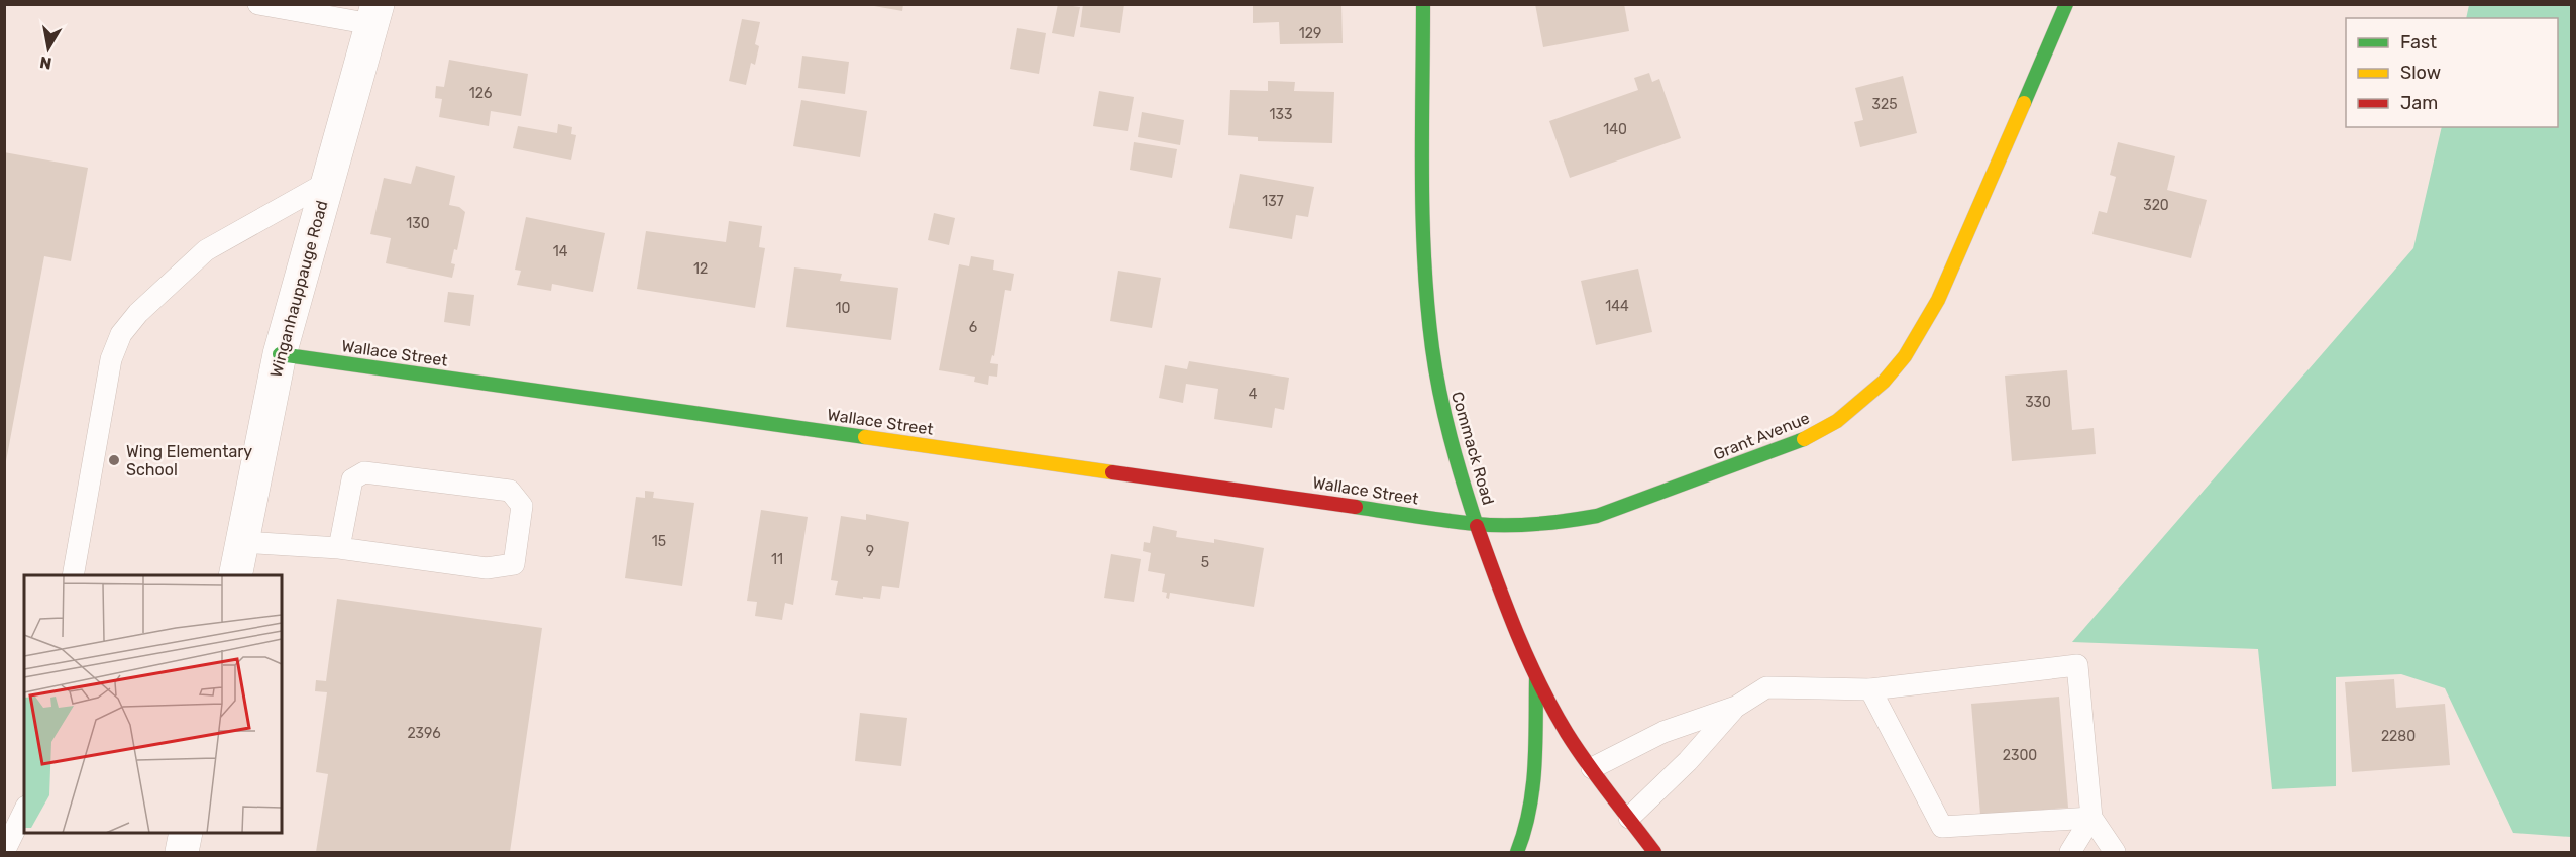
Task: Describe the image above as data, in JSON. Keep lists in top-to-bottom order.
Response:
{
  "streets": {
    "street": [
      "Winganhauppauge Road",
      "Wallace Street",
      "Grant Avenue",
      "Commack Road"
    ]
  },
  "crossings": [
    ["Winganhauppauge Road", "Wallace Street"],
    ["Wallace Street", "Grant Avenue"],
    ["Wallace Street", "Commack Road"],
    ["Grant Avenue", "Commack Road"]
  ],
  "places": ["Wing Elementary School"],
  "house_numbers": [
    "129",
    "126",
    "325",
    "133",
    "140",
    "137",
    "320",
    "130",
    "14",
    "12",
    "144",
    "10",
    "6",
    "4",
    "330",
    "15",
    "9",
    "11",
    "5",
    "2396",
    "2280",
    "2300"
  ],
  "legend": ["Fast", "Slow", "Jam"],
  "north": "bottom"
}
